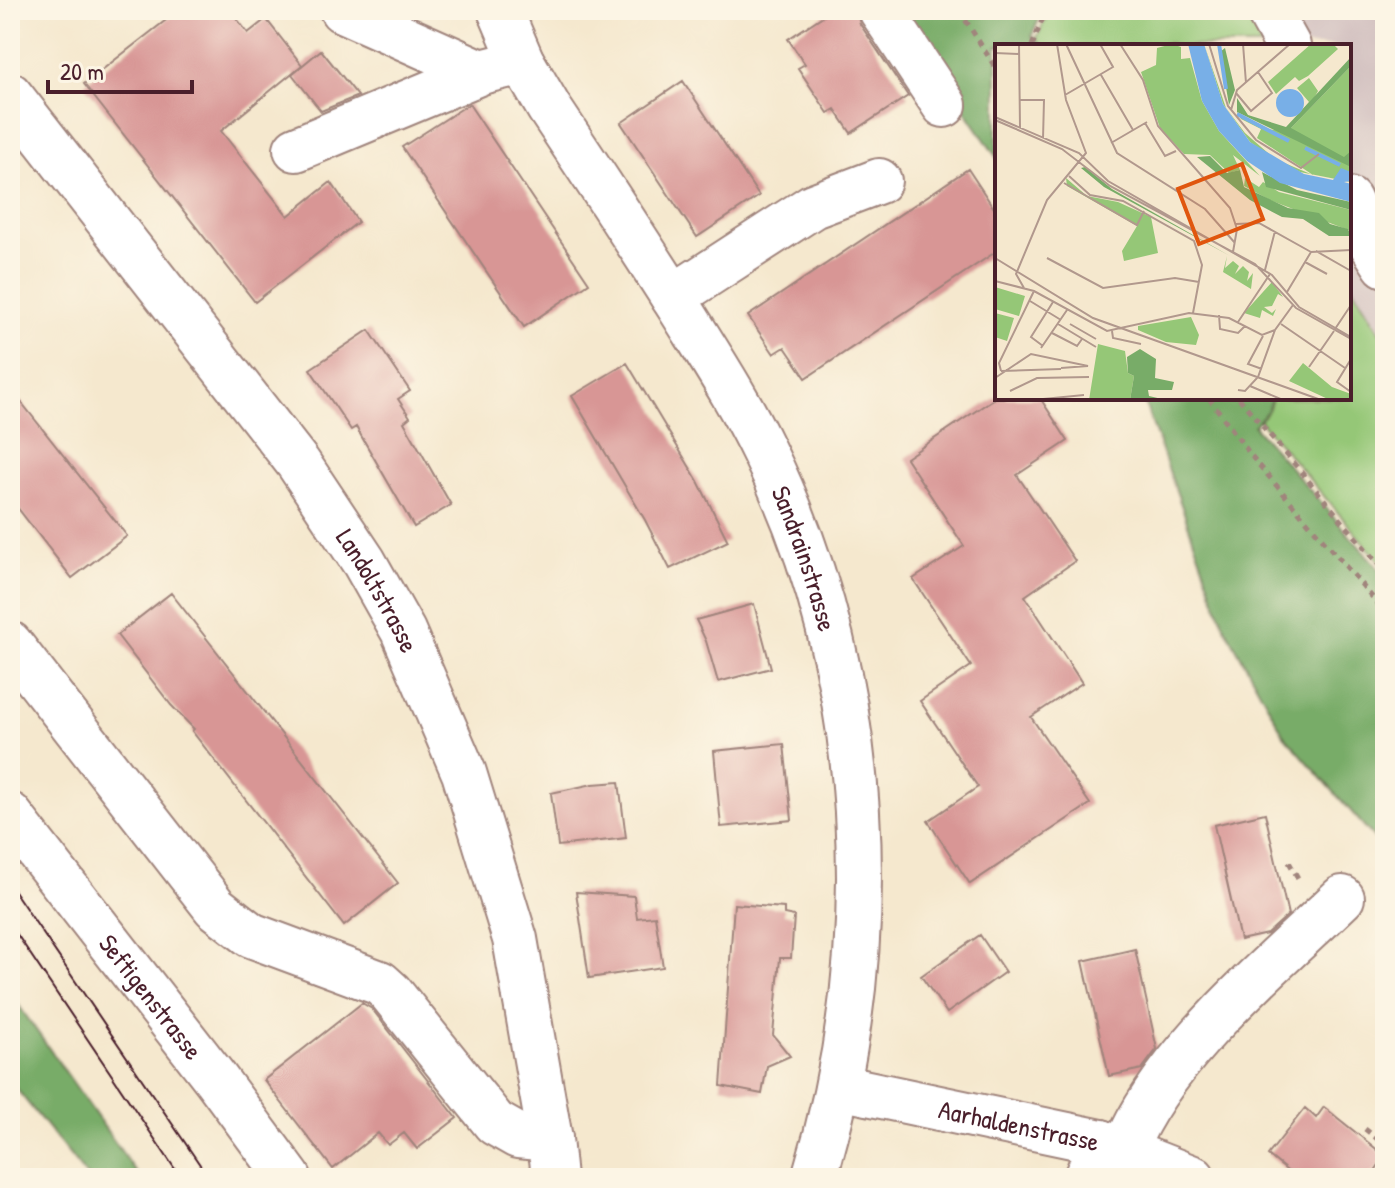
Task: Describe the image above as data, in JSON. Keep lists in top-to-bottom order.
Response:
{
  "streets": {
    "street": [
      "Sandrainstrasse",
      "Landoltstrasse",
      "Seftigenstrasse",
      "Aarhaldenstrasse"
    ]
  },
  "crossings": [
    ["Sandrainstrasse", "Aarhaldenstrasse"]
  ],
  "scale_bar": "20 m"
}
